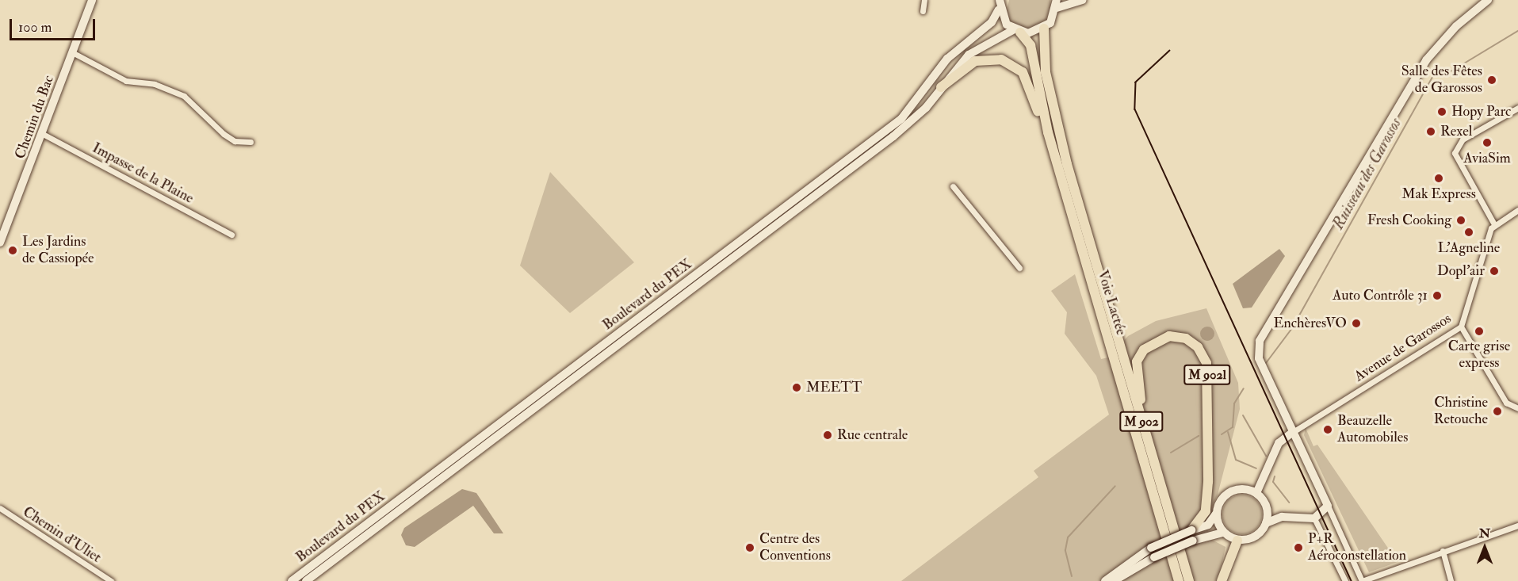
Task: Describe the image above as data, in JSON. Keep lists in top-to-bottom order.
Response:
{
  "streets": {
    "highway": ["Voie Lactée", "M 902l", "M 902"],
    "main road": ["Chemin du Bac", "Boulevard du PEX"],
    "street": ["Impasse de la Plaine", "Avenue de Garossos", "Chemin d'Uliet"]
  },
  "crossings": [
    ["Chemin du Bac", "Impasse de la Plaine"],
    ["Boulevard du PEX", "Voie Lactée"],
    ["Voie Lactée", "M 902l"]
  ],
  "water": ["Ruisseau des Garossos"],
  "places": [
    "Salle des Fêtes de Garossos",
    "Hopy Parc",
    "Rexel",
    "AviaSim",
    "Mak Express",
    "Fresh Cooking",
    "L'Agneline",
    "Les Jardins de Cassiopée",
    "Dopl'air",
    "Auto Contrôle 31",
    "EnchèresVO",
    "Carte grise express",
    "MEETT",
    "Christine Retouche",
    "Beauzelle Automobiles",
    "Rue centrale",
    "Centre des Conventions",
    "P+R Aéroconstellation"
  ],
  "scale_bar": "100 m",
  "north": "top"
}
